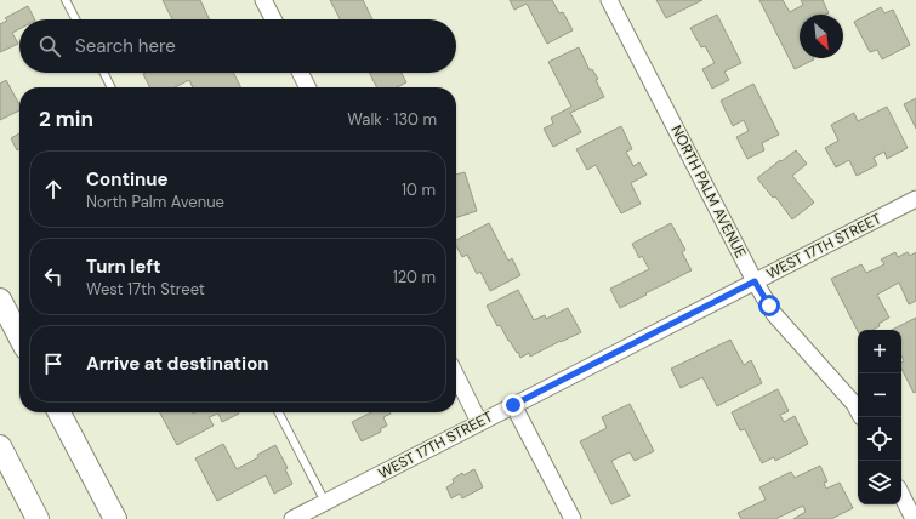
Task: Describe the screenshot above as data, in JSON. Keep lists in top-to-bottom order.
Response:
{
  "streets": {
    "street": ["NORTH PALM AVENUE", "WEST 17TH STREET"]
  },
  "crossings": [
    ["NORTH PALM AVENUE", "WEST 17TH STREET"]
  ],
  "north": "bottom right",
  "page": {
    "search": "Search here",
    "heading": ["2 min", "Walk · 130 m"],
    "list": [
      ["Continue", "North Palm Avenue", "10 m"],
      ["Turn left", "West 17th Street", "120 m"],
      "Arrive at destination"
    ],
    "map_buttons": ["+", "−"]
  }
}
